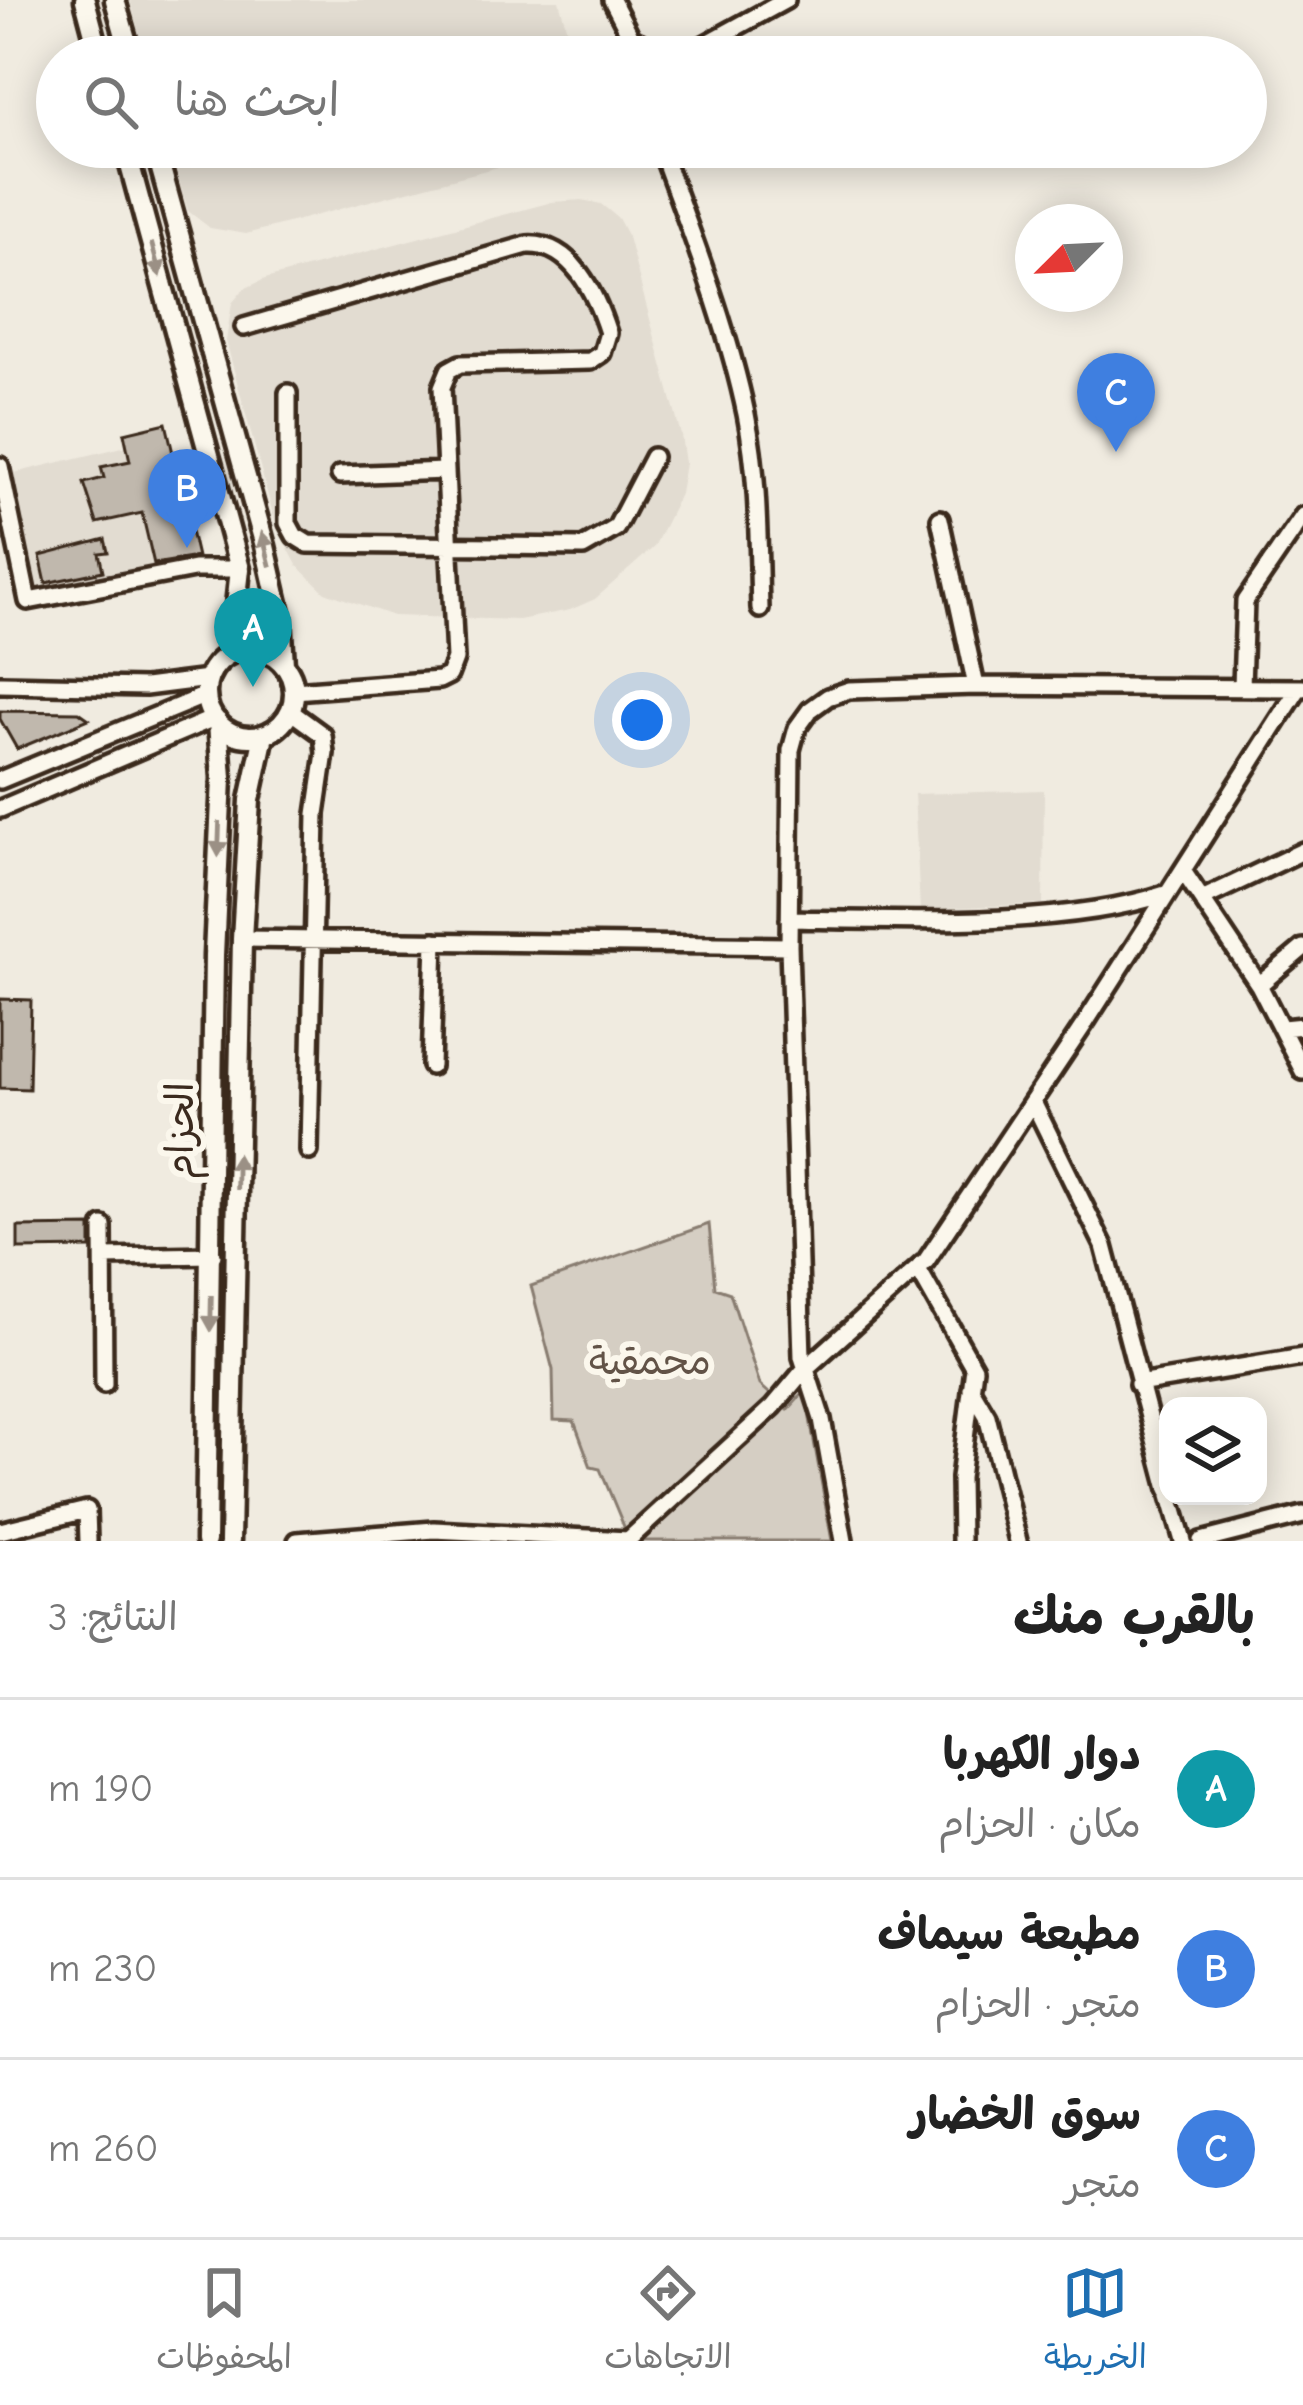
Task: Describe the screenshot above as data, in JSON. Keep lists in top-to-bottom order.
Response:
{
  "streets": {
    "main road": ["الحزام"]
  },
  "parks": ["محمقية"],
  "north": "bottom left",
  "page": {
    "search": "ابحث هنا",
    "pins": ["C", "B", "A"],
    "heading": ["بالقرب منك", "النتائج: 3"],
    "list": [
      {
        "mark": "A",
        "name": "دوار الكهربا",
        "note": "مكان · الحزام",
        "value": "190 m"
      },
      {
        "mark": "B",
        "name": "مطبعة سيماف",
        "note": "متجر · الحزام",
        "value": "230 m"
      },
      {
        "mark": "C",
        "name": "سوق الخضار",
        "note": "متجر",
        "value": "260 m"
      }
    ],
    "nav": ["الخريطة", "الاتجاهات", "المحفوظات"]
  }
}
